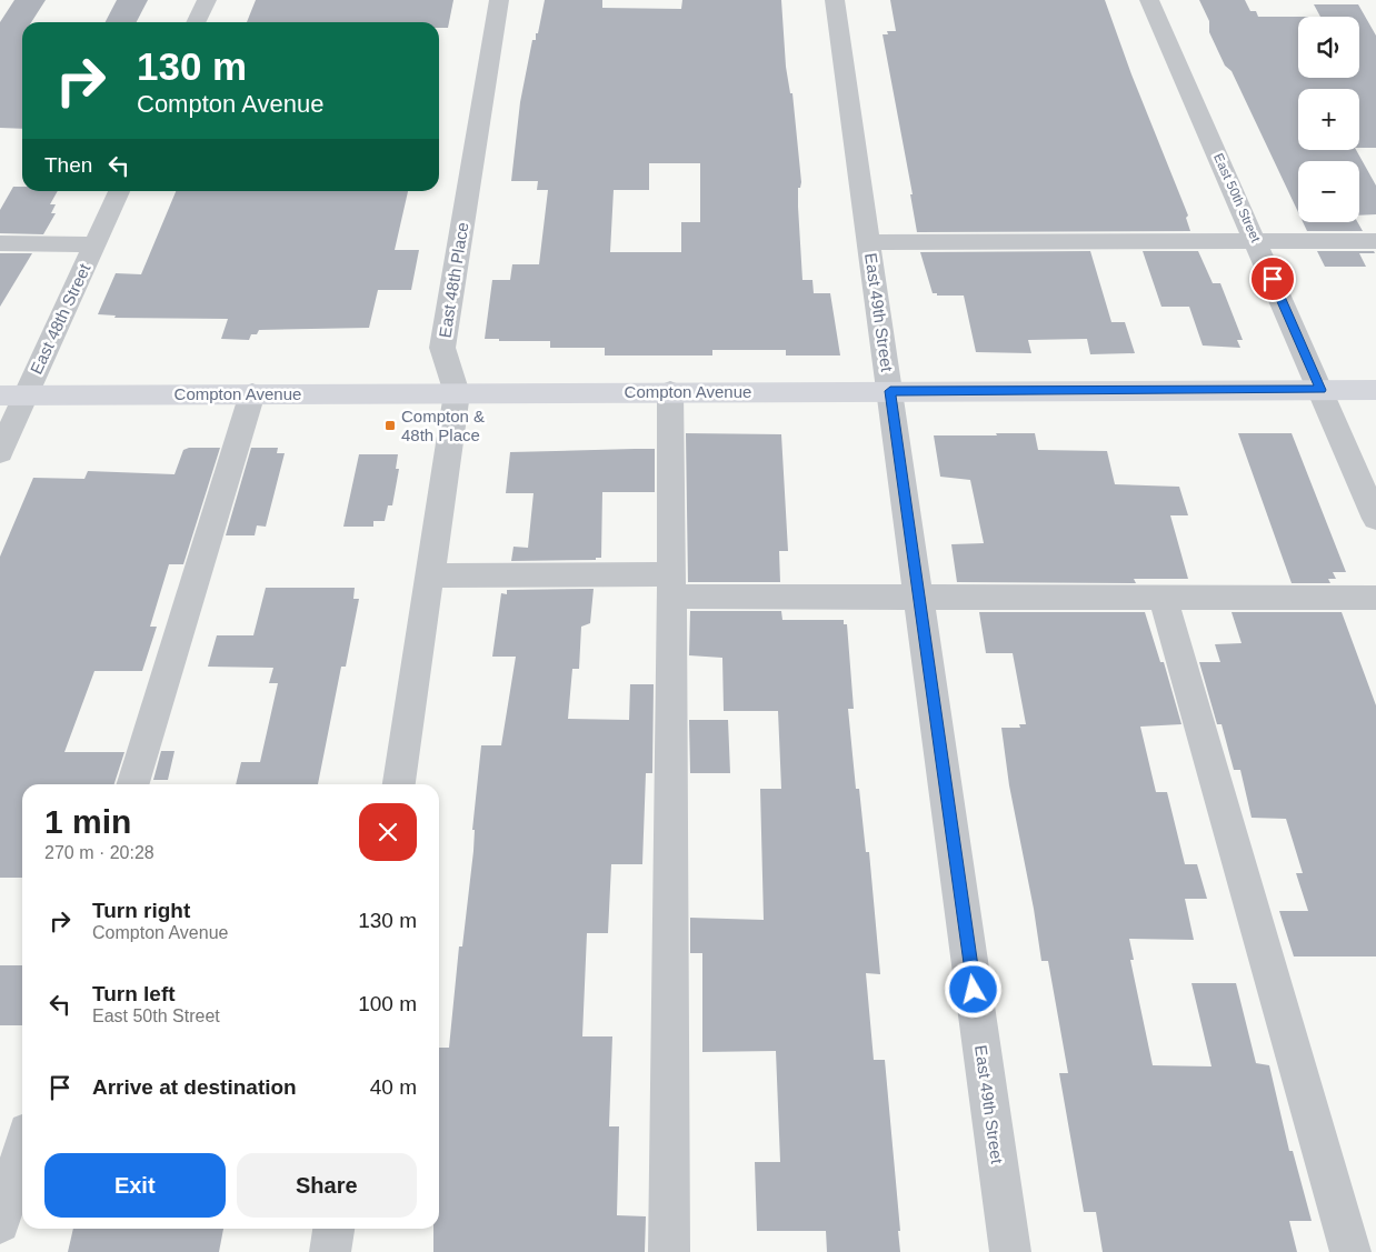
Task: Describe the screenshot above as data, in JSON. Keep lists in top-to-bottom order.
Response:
{
  "streets": {
    "main road": ["Compton Avenue"],
    "street": [
      "East 50th Street",
      "East 48th Place",
      "East 49th Street",
      "East 48th Street"
    ]
  },
  "crossings": [
    ["East 50th Street", "Compton Avenue"],
    ["East 48th Place", "Compton Avenue"],
    ["East 49th Street", "Compton Avenue"],
    ["East 48th Street", "Compton Avenue"]
  ],
  "places": {
    "transit": ["Compton & 48th Place"]
  },
  "page": {
    "map_buttons": ["+", "−"],
    "turn": ["130 m", "Compton Avenue"],
    "then": "Then",
    "heading": ["1 min", "270 m · 20:28"],
    "list": [
      {
        "name": "Turn right",
        "note": "Compton Avenue",
        "value": "130 m"
      },
      {
        "name": "Turn left",
        "note": "East 50th Street",
        "value": "100 m"
      },
      {
        "name": "Arrive at destination",
        "value": "40 m"
      }
    ],
    "buttons": ["Exit", "Share"]
  }
}
